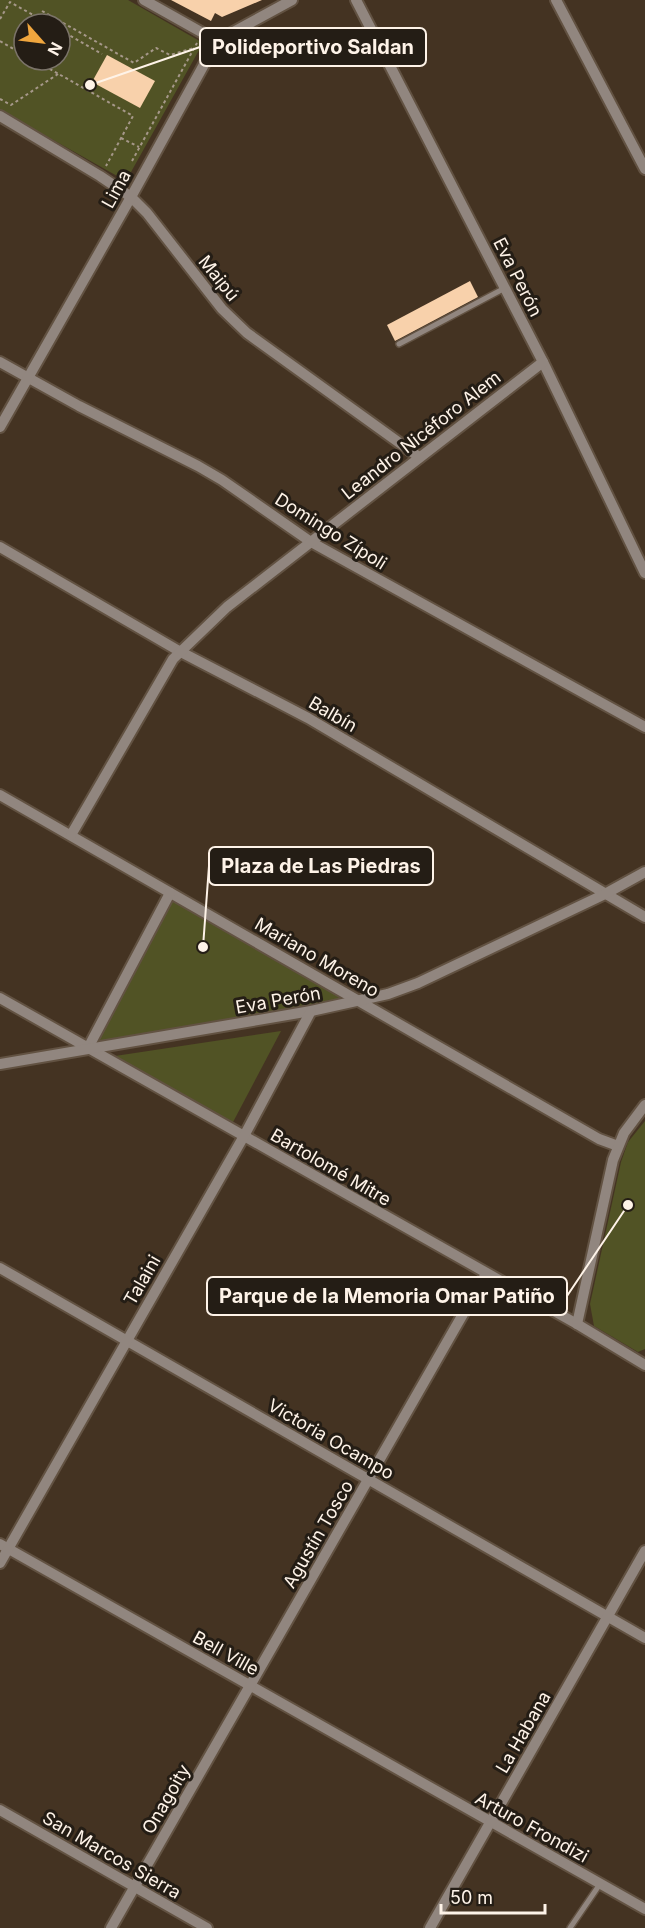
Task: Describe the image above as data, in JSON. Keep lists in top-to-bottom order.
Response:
{
  "streets": {
    "street": [
      "Lima",
      "Eva Perón",
      "Maipú",
      "Leandro Nicéforo Alem",
      "Domingo Zípoli",
      "Balbín",
      "Mariano Moreno",
      "Bartolomé Mitre",
      "Talaini",
      "Victoria Ocampo",
      "Agustín Tosco",
      "Bell Ville",
      "La Habana",
      "Onagoity",
      "Arturo Frondizi",
      "San Marcos Sierra"
    ]
  },
  "crossings": [
    ["Lima", "Maipú"],
    ["Lima", "Domingo Zípoli"],
    ["Eva Perón", "Leandro Nicéforo Alem"],
    ["Eva Perón", "Balbín"],
    ["Eva Perón", "Mariano Moreno"],
    ["Eva Perón", "Bartolomé Mitre"],
    ["Eva Perón", "Talaini"],
    ["Maipú", "Leandro Nicéforo Alem"],
    ["Leandro Nicéforo Alem", "Domingo Zípoli"],
    ["Leandro Nicéforo Alem", "Balbín"],
    ["Leandro Nicéforo Alem", "Mariano Moreno"],
    ["Bartolomé Mitre", "Talaini"],
    ["Bartolomé Mitre", "Agustín Tosco"],
    ["Talaini", "Victoria Ocampo"],
    ["Talaini", "Bell Ville"],
    ["Victoria Ocampo", "Agustín Tosco"],
    ["Victoria Ocampo", "La Habana"],
    ["Agustín Tosco", "Bell Ville"],
    ["Agustín Tosco", "Onagoity"],
    ["Bell Ville", "Onagoity"],
    ["Bell Ville", "Arturo Frondizi"],
    ["La Habana", "Arturo Frondizi"],
    ["Onagoity", "San Marcos Sierra"]
  ],
  "places": ["Polideportivo Saldan", "Plaza de Las Piedras", "Parque de la Memoria Omar Patiño"],
  "scale_bar": "50 m",
  "north": "bottom right"
}
